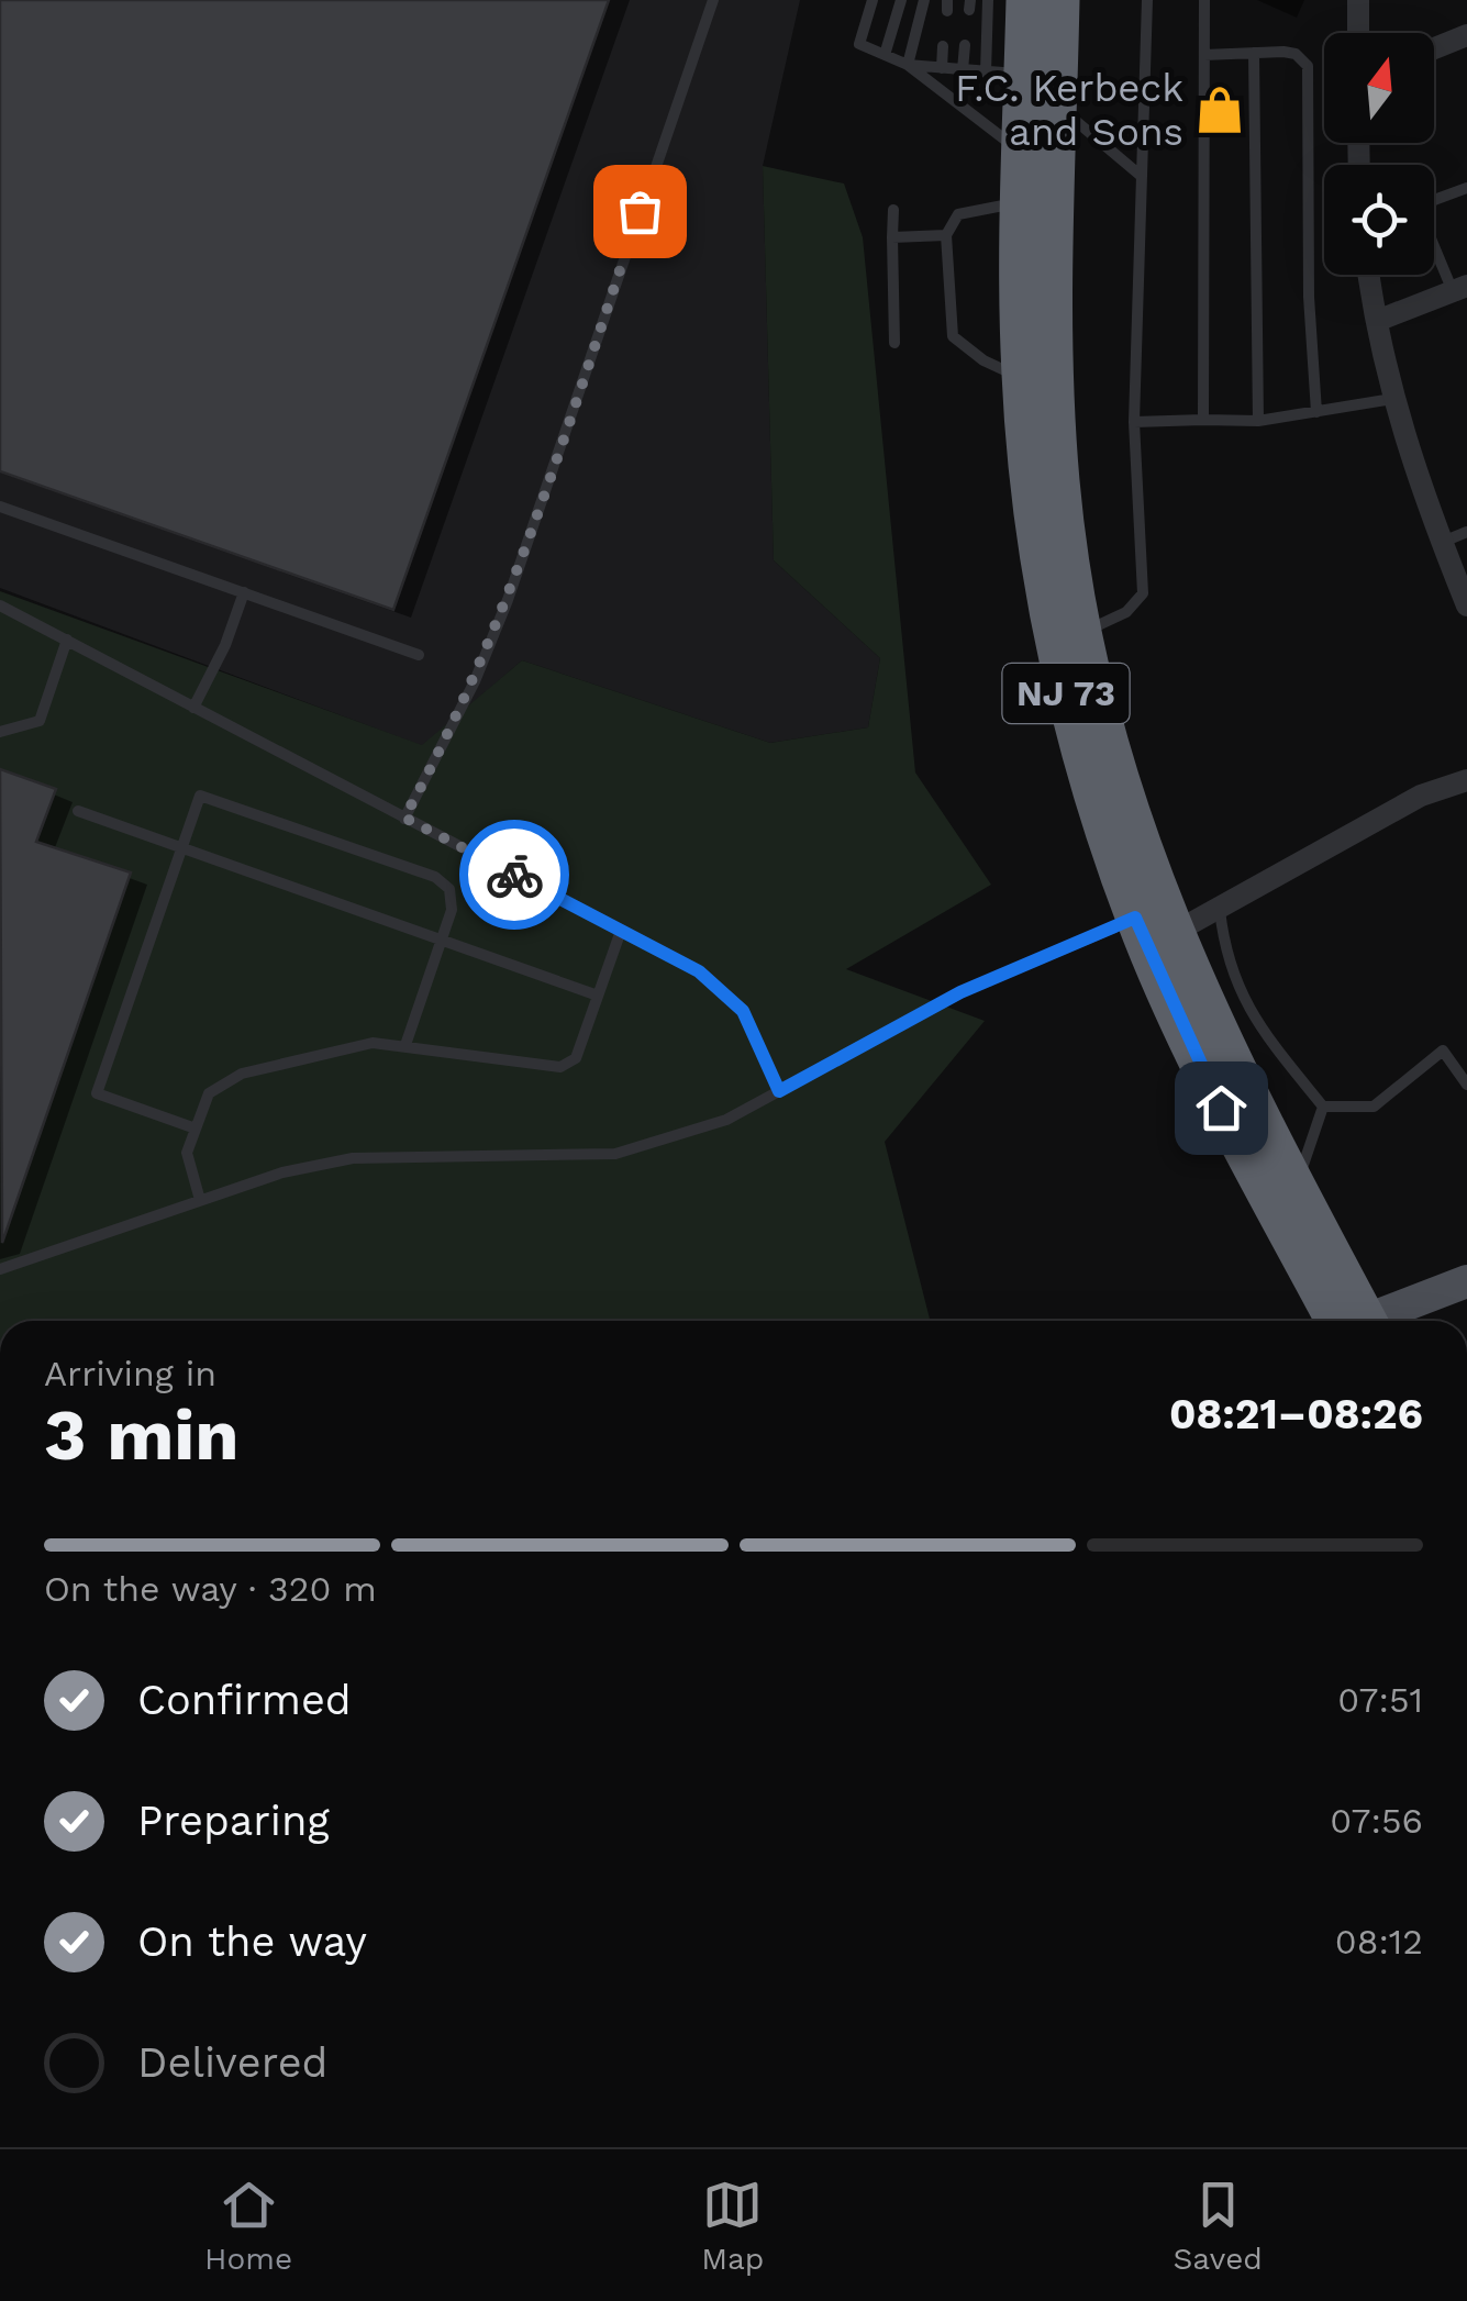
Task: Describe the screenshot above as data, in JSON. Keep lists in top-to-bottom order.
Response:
{
  "streets": {
    "highway": ["NJ 73"]
  },
  "places": {
    "shop": ["F.C. Kerbeck and Sons"]
  },
  "north": "top",
  "page": {
    "heading": ["3 min", "Arriving in", "08:21–08:26"],
    "bar": "On the way · 320 m",
    "list": [
      ["Confirmed", "07:51"],
      ["Preparing", "07:56"],
      ["On the way", "08:12"],
      "Delivered"
    ],
    "tabs": ["Home", "Map", "Saved"]
  }
}
